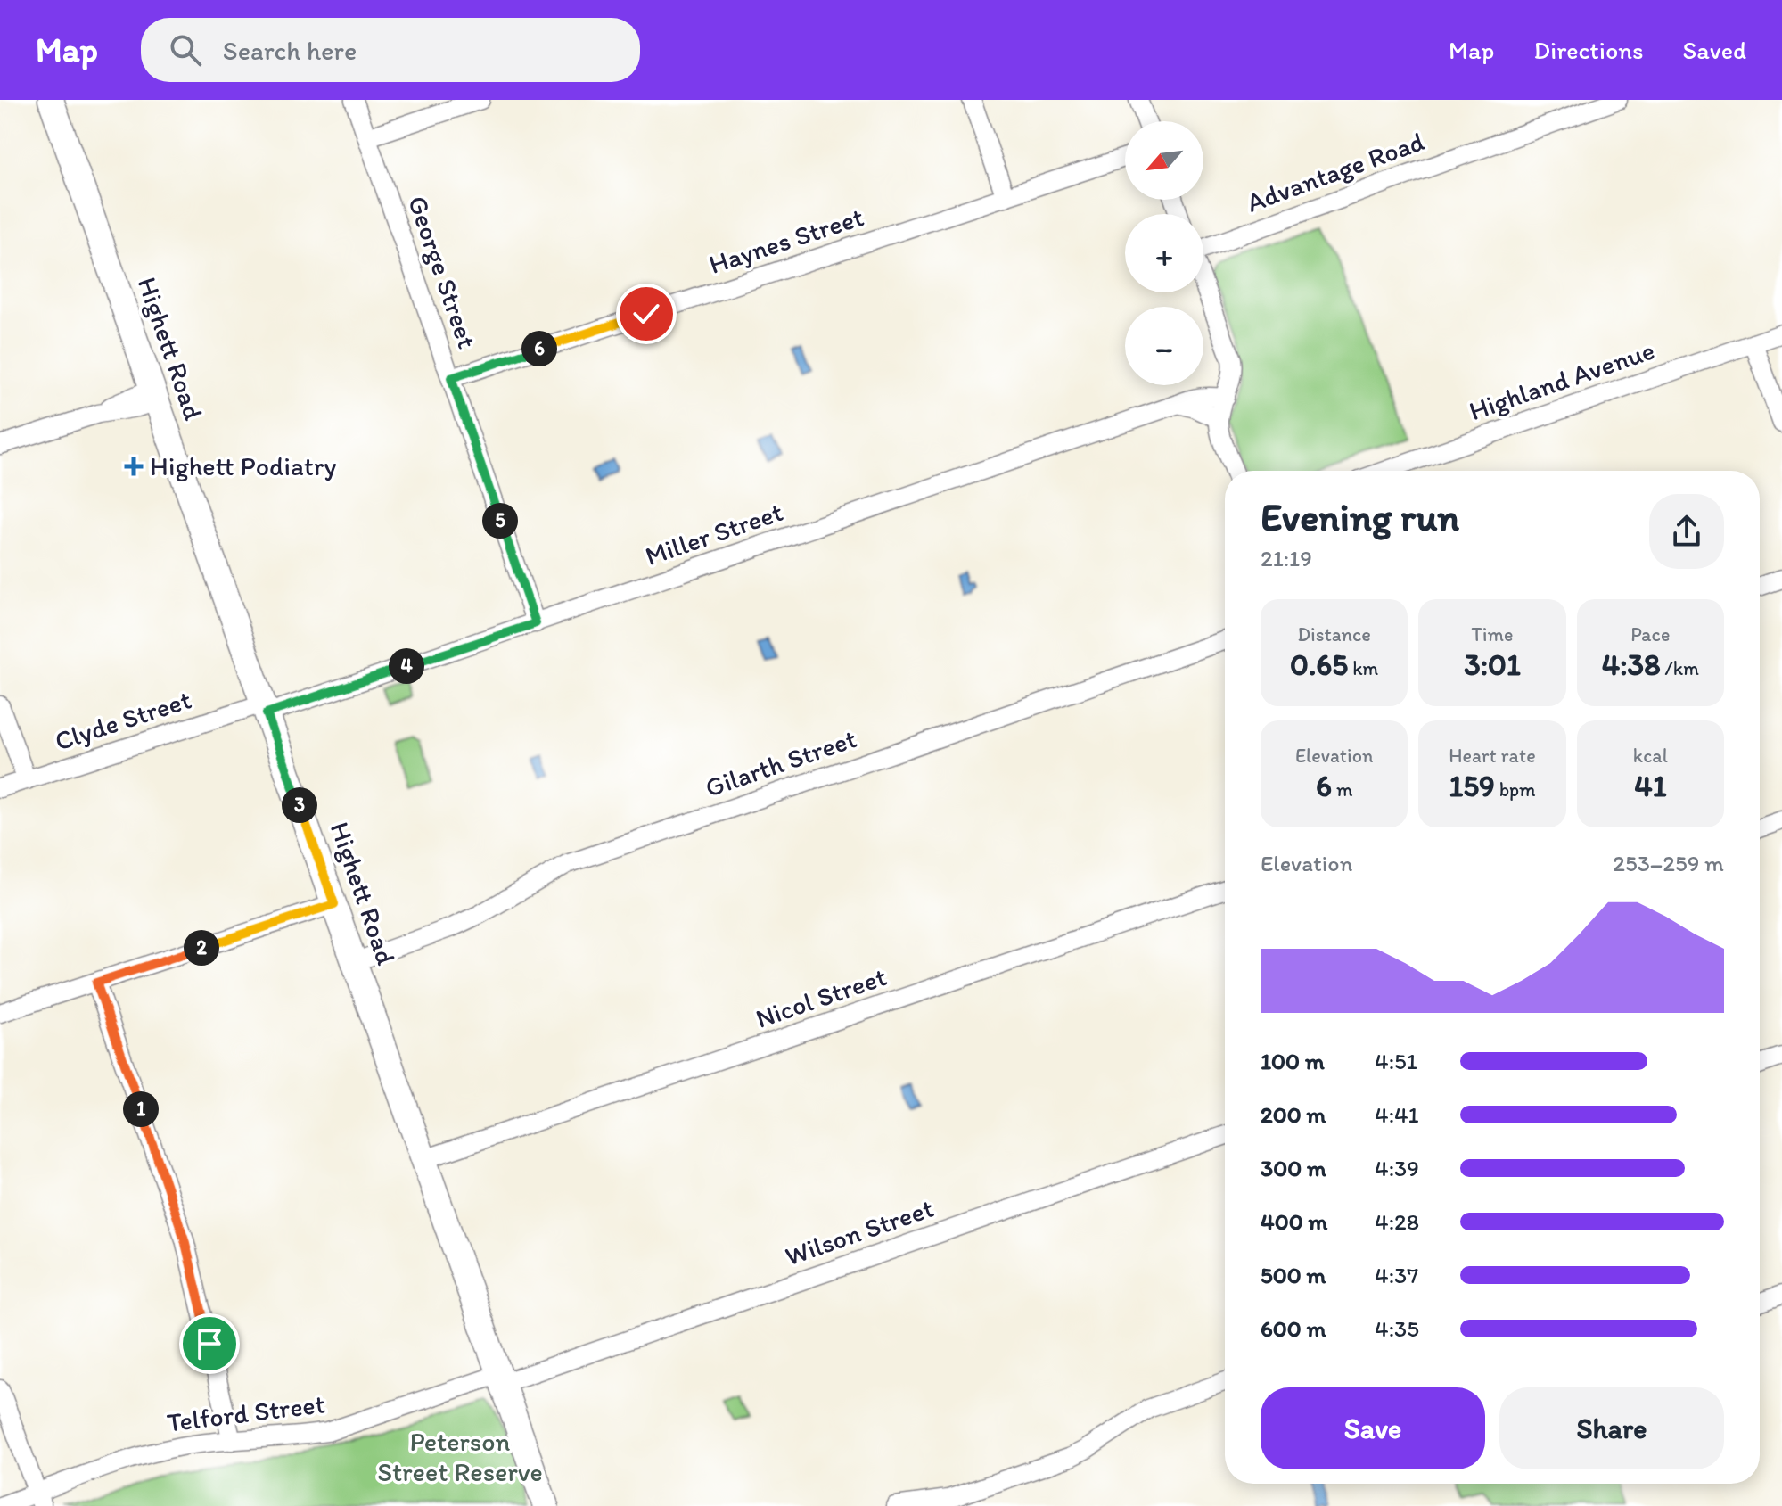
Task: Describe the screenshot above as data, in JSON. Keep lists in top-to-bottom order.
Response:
{
  "streets": {
    "street": [
      "Advantage Road",
      "Haynes Street",
      "George Street",
      "Highett Road",
      "Highland Avenue",
      "Miller Street",
      "Clyde Street",
      "Gilarth Street",
      "Nicol Street",
      "Wilson Street",
      "Telford Street"
    ]
  },
  "crossings": [
    ["Haynes Street", "George Street"],
    ["George Street", "Miller Street"],
    ["Highett Road", "Miller Street"],
    ["Highett Road", "Clyde Street"],
    ["Highett Road", "Gilarth Street"],
    ["Highett Road", "Nicol Street"],
    ["Highett Road", "Wilson Street"],
    ["Highett Road", "Telford Street"],
    ["Miller Street", "Clyde Street"],
    ["Wilson Street", "Telford Street"]
  ],
  "parks": ["Peterson Street Reserve"],
  "places": {
    "health": ["Highett Podiatry"]
  },
  "north": "bottom left",
  "page": {
    "header": "Map",
    "search": "Search here",
    "nav": ["Map", "Directions", "Saved"],
    "map_buttons": ["+", "−"],
    "pins": [
      "6",
      "5",
      "4",
      "3",
      "2",
      "1"
    ],
    "heading": ["Evening run", "21:19"],
    "stats": [
      ["Distance", "0.65 km"],
      ["Time", "3:01"],
      ["Pace", "4:38 /km"],
      ["Elevation", "6 m"],
      ["Heart rate", "159 bpm"],
      ["kcal", "41"]
    ],
    "chart": ["Elevation", "253–259 m"],
    "list": [
      {
        "name": "100 m",
        "note": "4:51"
      },
      {
        "name": "200 m",
        "note": "4:41"
      },
      {
        "name": "300 m",
        "note": "4:39"
      },
      {
        "name": "400 m",
        "note": "4:28"
      },
      {
        "name": "500 m",
        "note": "4:37"
      },
      {
        "name": "600 m",
        "note": "4:35"
      }
    ],
    "buttons": ["Save", "Share"]
  }
}
